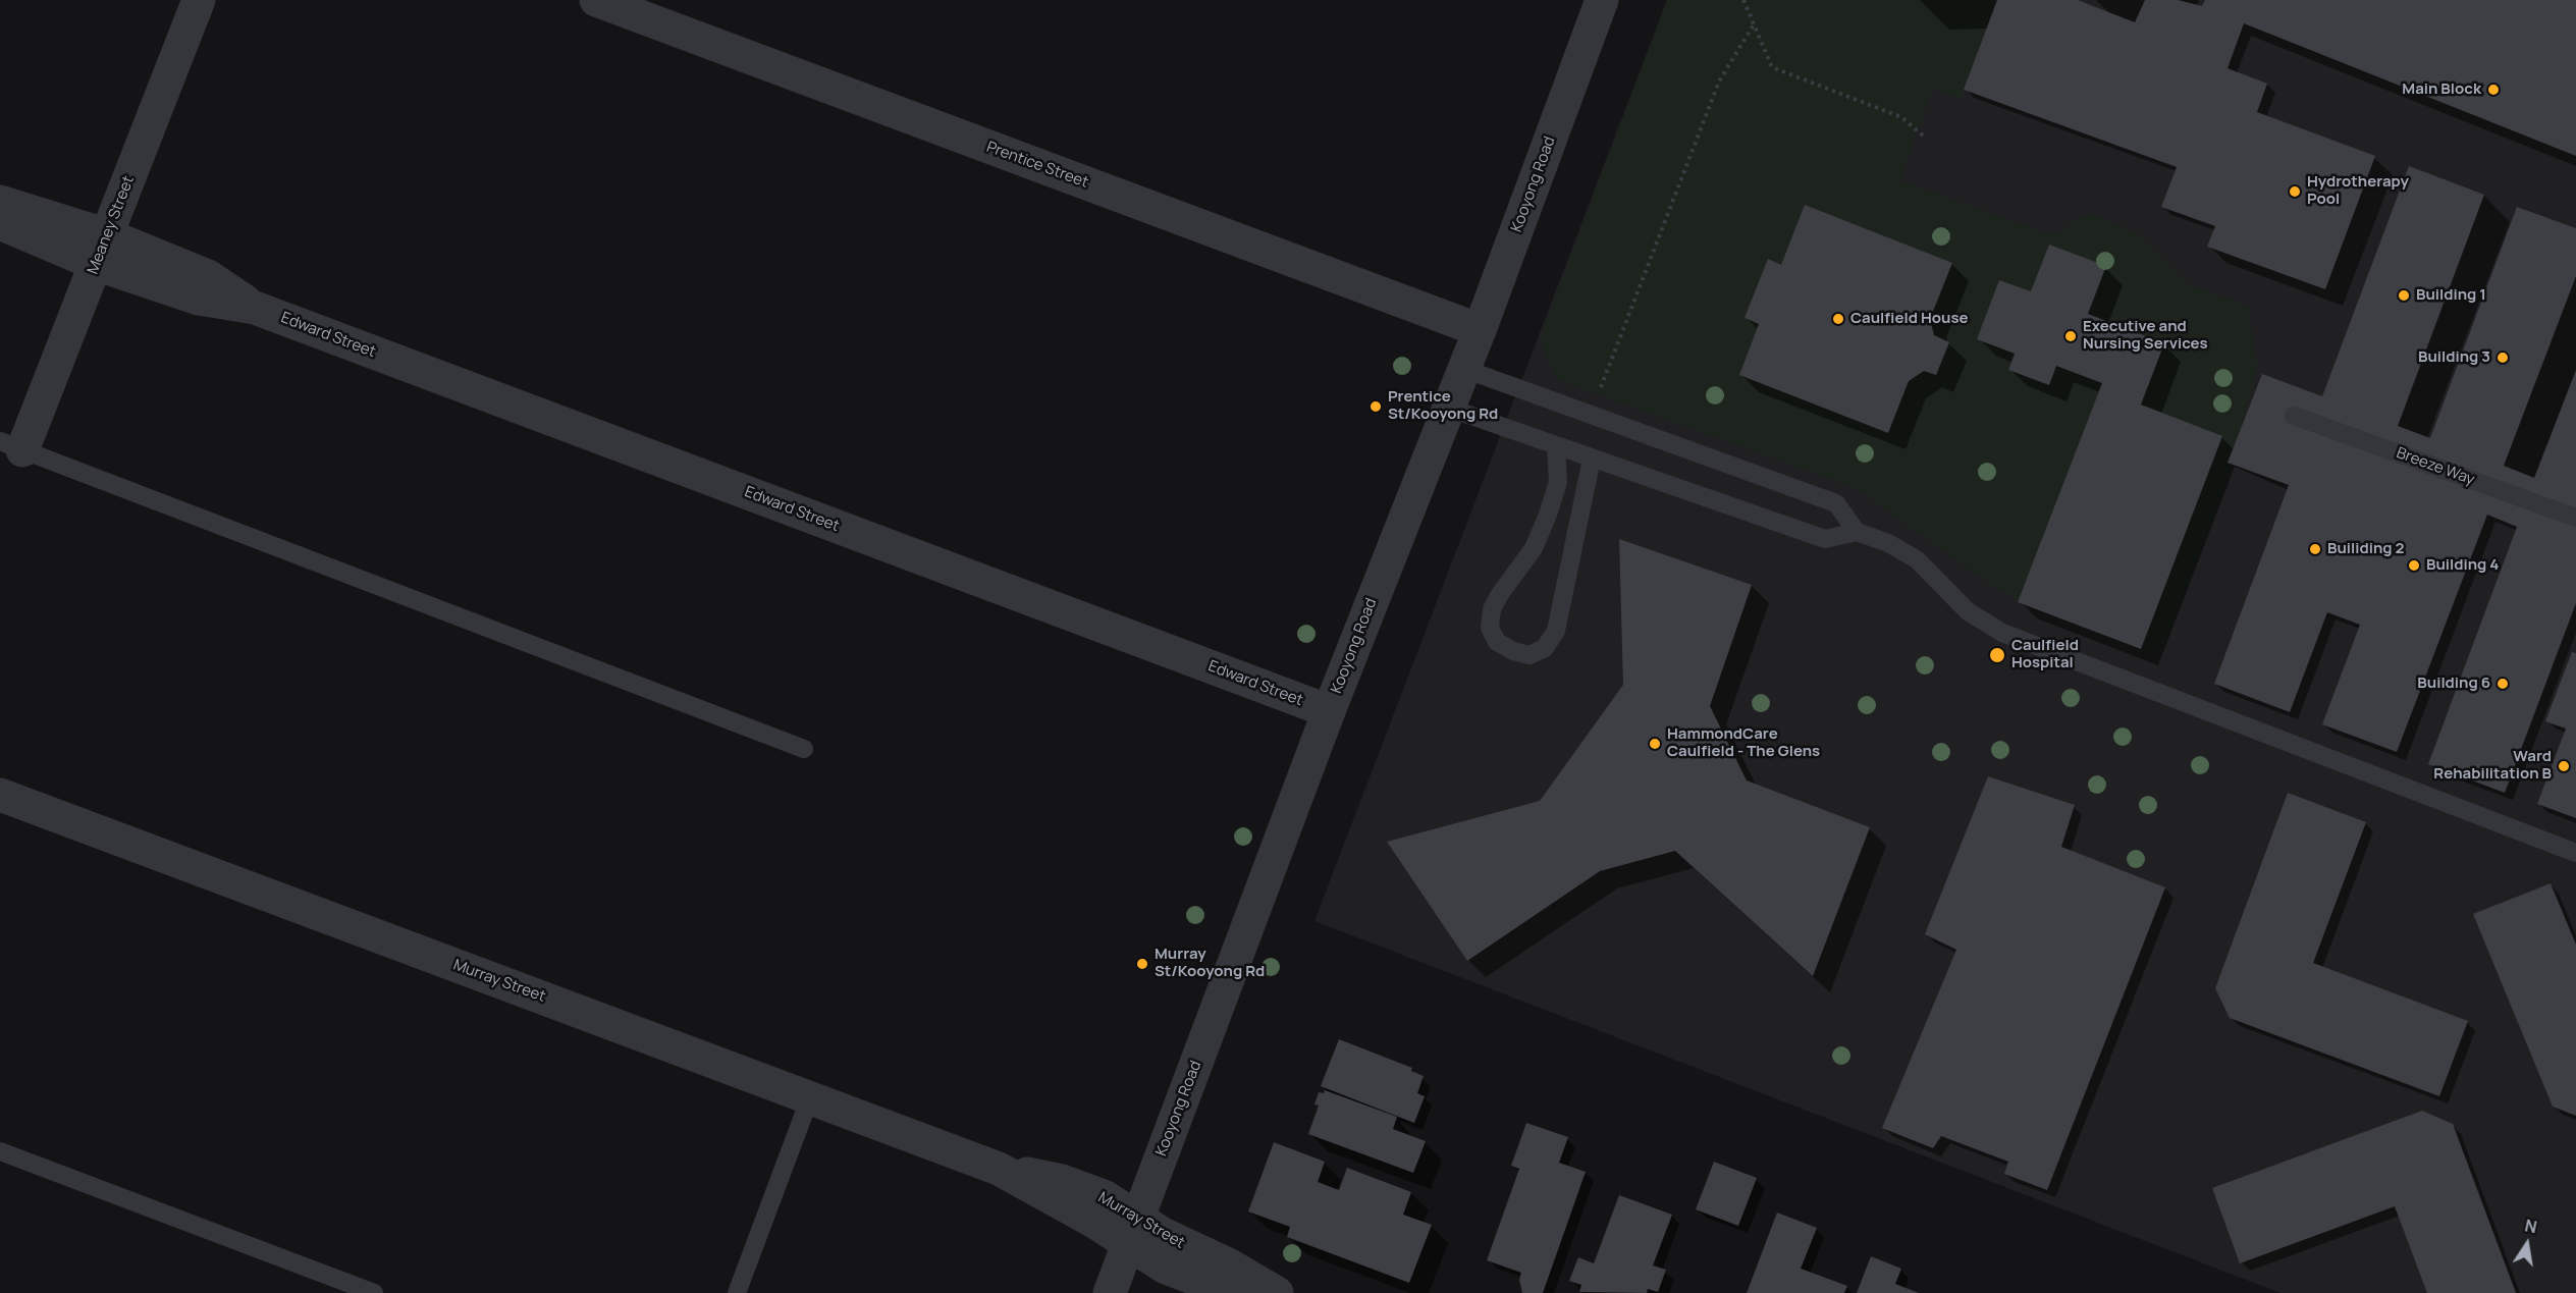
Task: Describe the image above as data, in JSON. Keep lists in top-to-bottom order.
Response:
{
  "streets": {
    "street": [
      "Prentice Street",
      "Kooyong Road",
      "Meaney Street",
      "Edward Street",
      "Murray Street"
    ],
    "lane": ["Breeze Way"]
  },
  "crossings": [
    ["Prentice Street", "Kooyong Road"],
    ["Kooyong Road", "Edward Street"],
    ["Kooyong Road", "Murray Street"],
    ["Meaney Street", "Edward Street"]
  ],
  "places": [
    "Main Block",
    "Hydrotherapy Pool",
    "Building 1",
    "Caulfield House",
    "Executive and Nursing Services",
    "Building 3",
    "Prentice St/Kooyong Rd",
    "Builiding 2",
    "Building 4",
    "Caulfield Hospital",
    "Building 6",
    "HammondCare Caulfield - The Glens",
    "Ward Rehabilitation B",
    "Murray St/Kooyong Rd"
  ],
  "north": "top"
}
